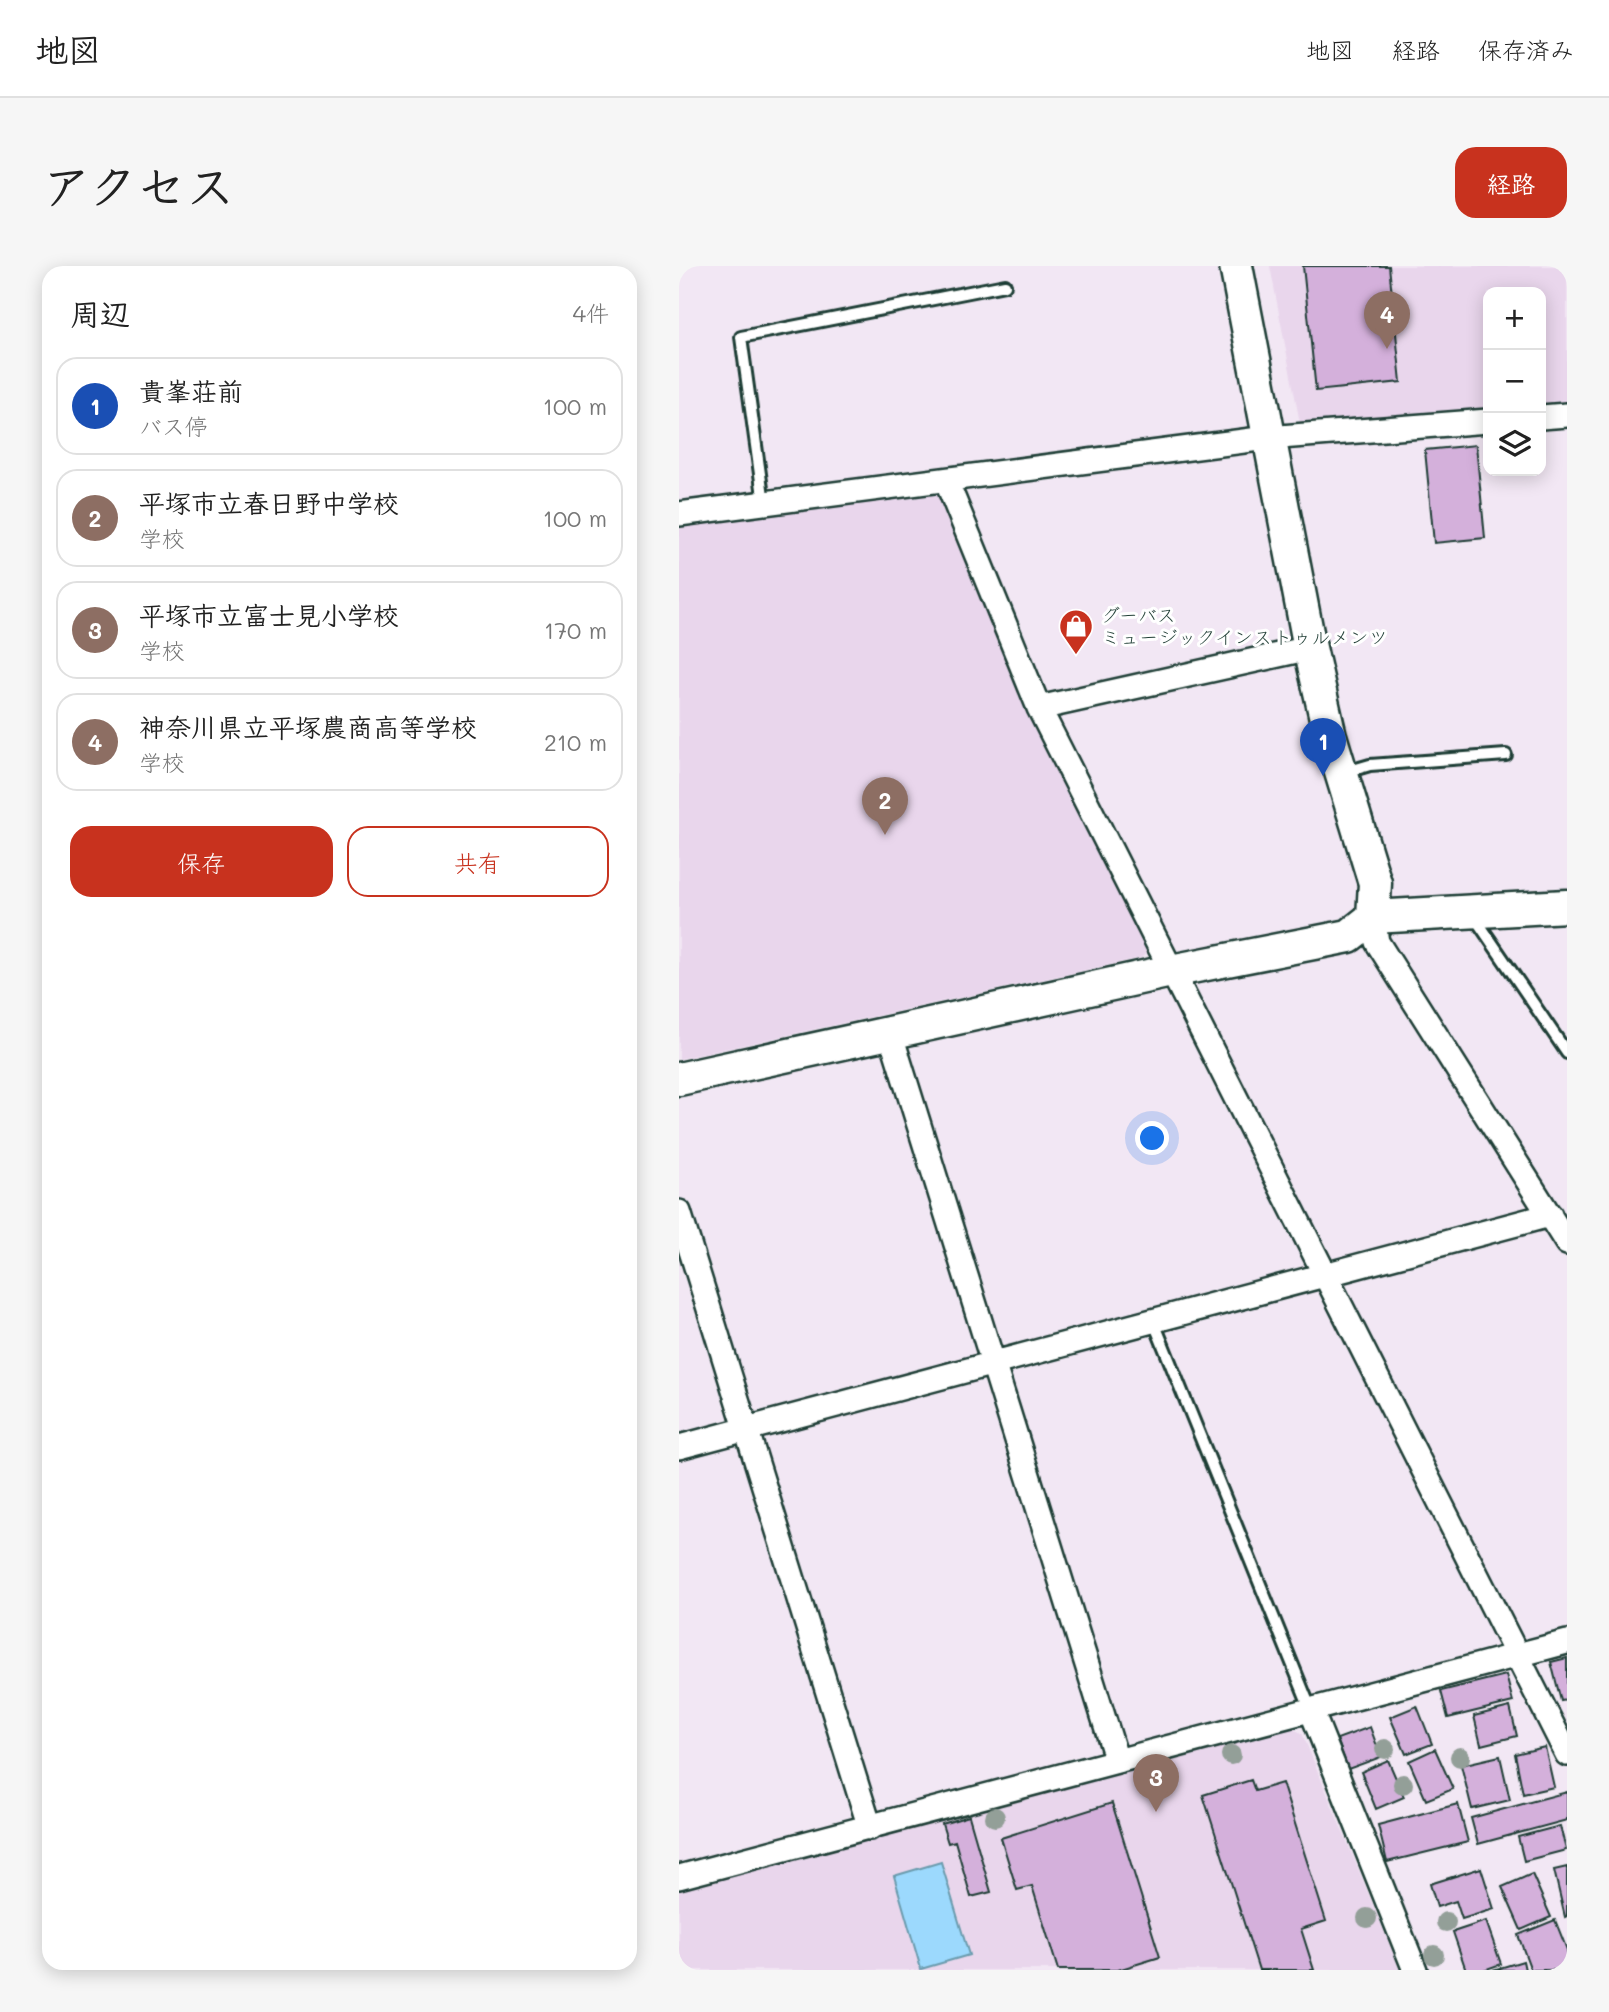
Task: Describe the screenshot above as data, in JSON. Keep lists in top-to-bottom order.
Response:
{
  "places": {
    "shop": ["グーバス ミュージックインストゥルメンツ"]
  },
  "page": {
    "header": "地図",
    "nav": ["地図", "経路", "保存済み"],
    "title": "アクセス",
    "buttons": [
      "経路",
      ["保存", "共有"]
    ],
    "heading": ["周辺", "4件"],
    "map_buttons": ["+", "−"],
    "pins": [
      "4",
      "1",
      "2",
      "3"
    ],
    "list": [
      {
        "mark": "1",
        "name": "貴峯荘前",
        "note": "バス停",
        "value": "100 m"
      },
      {
        "mark": "2",
        "name": "平塚市立春日野中学校",
        "note": "学校",
        "value": "100 m"
      },
      {
        "mark": "3",
        "name": "平塚市立富士見小学校",
        "note": "学校",
        "value": "170 m"
      },
      {
        "mark": "4",
        "name": "神奈川県立平塚農商高等学校",
        "note": "学校",
        "value": "210 m"
      }
    ]
  }
}
